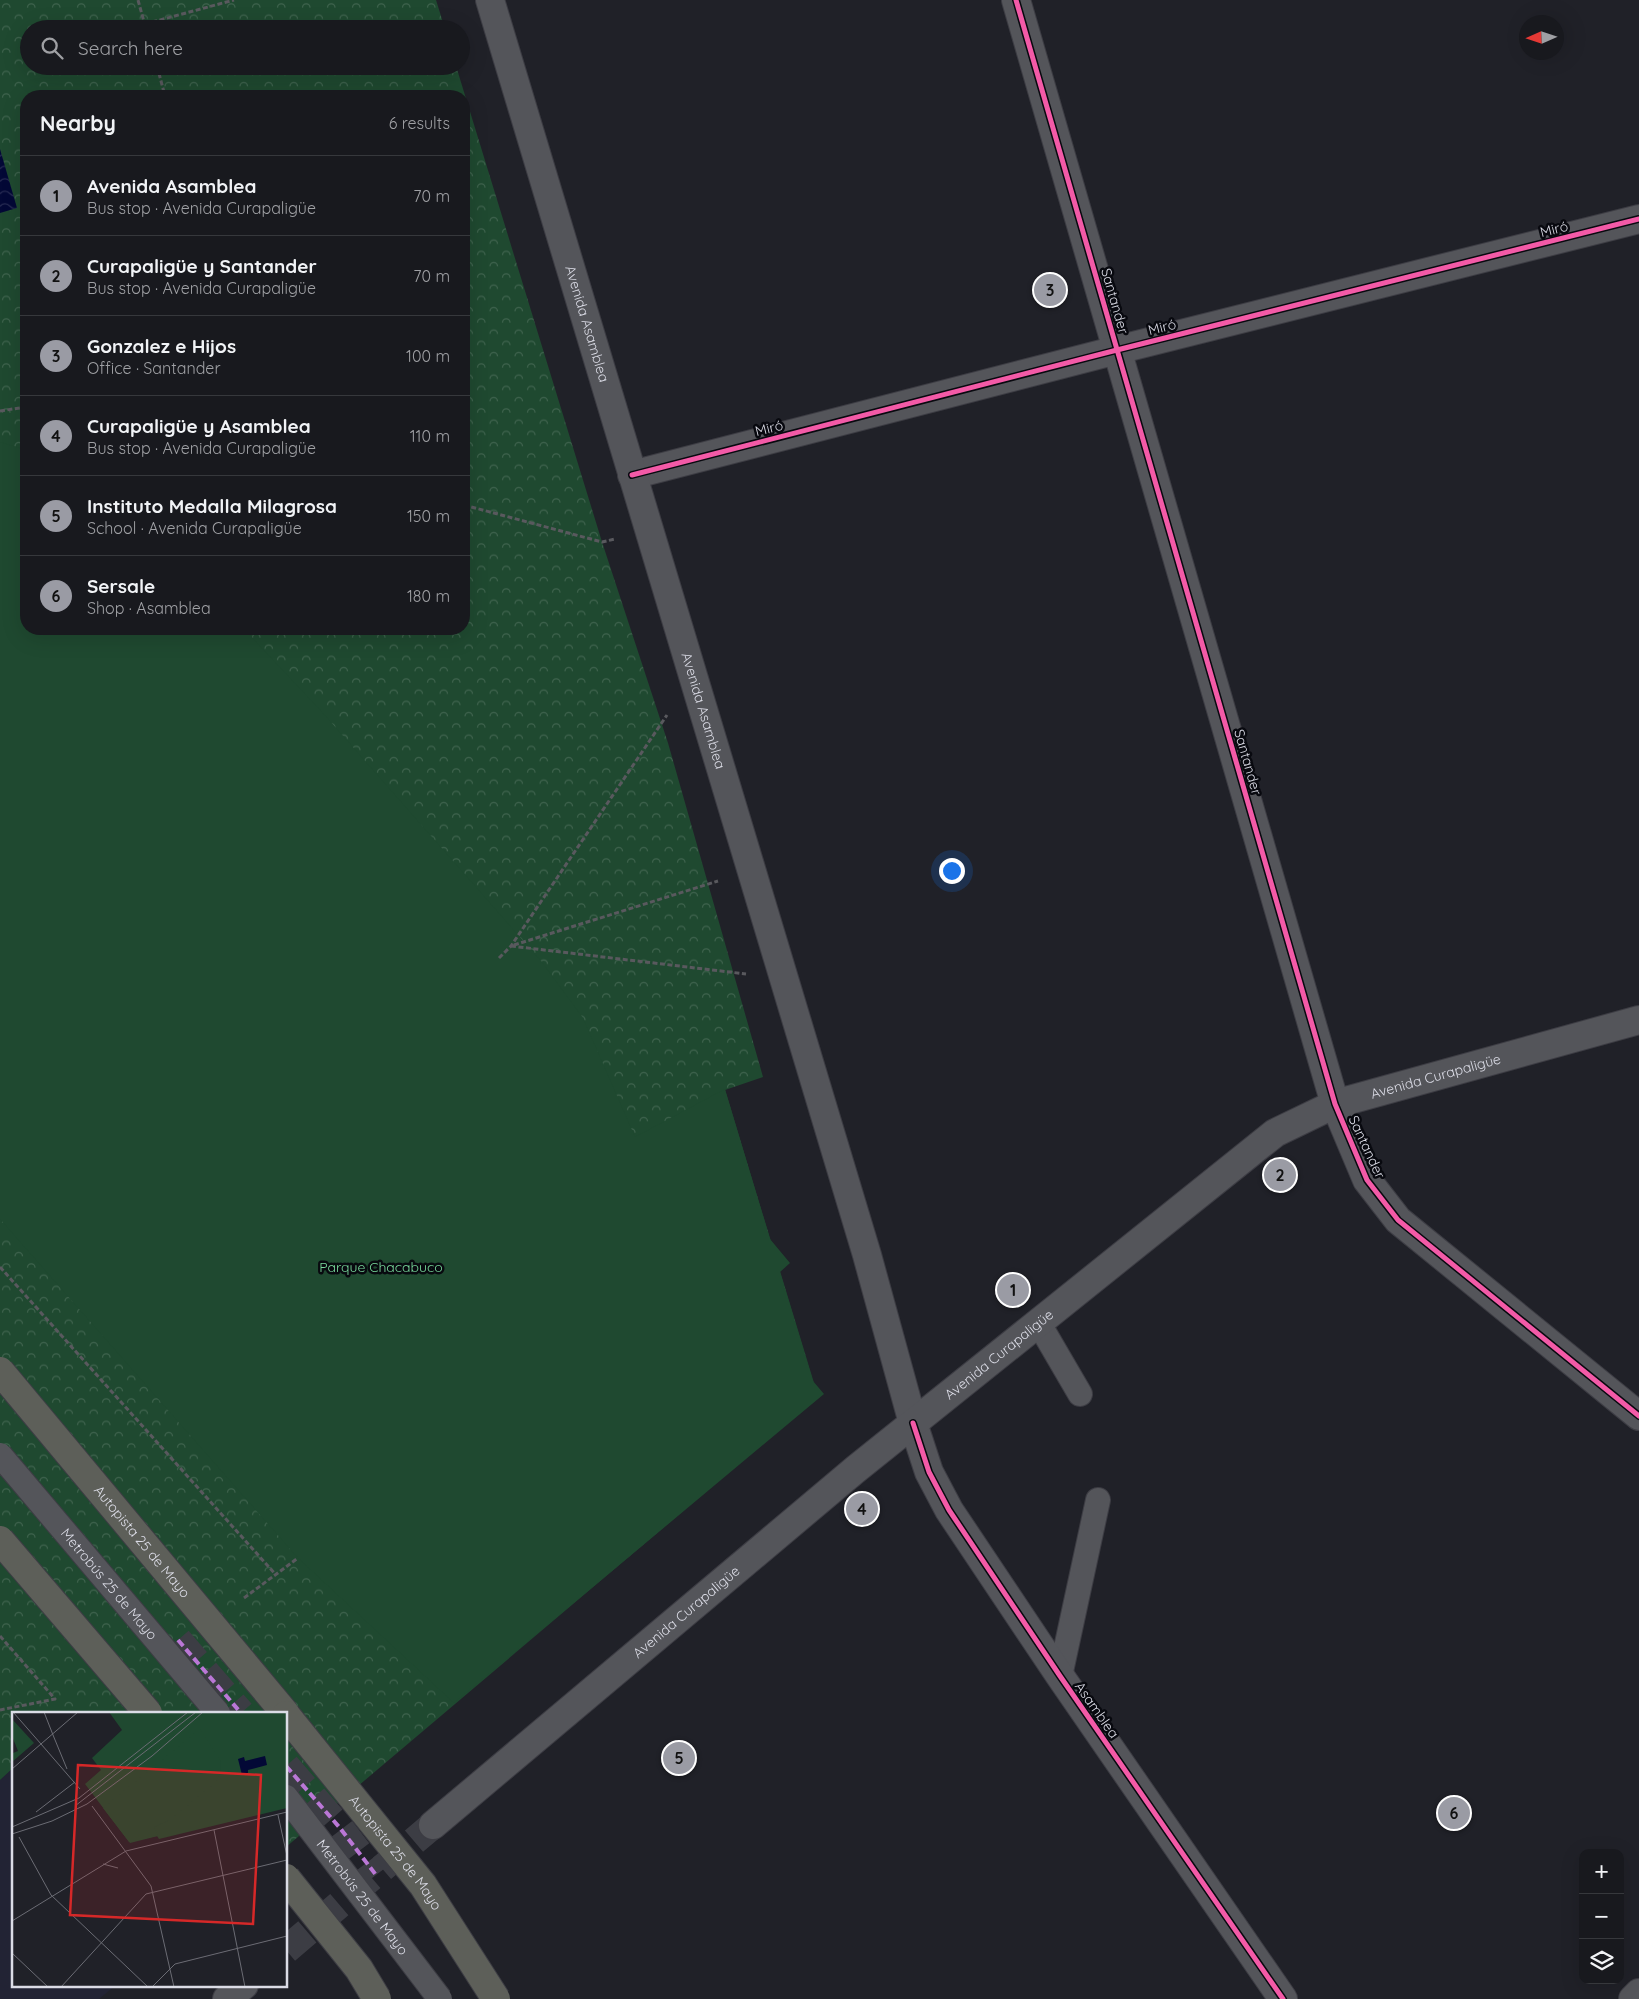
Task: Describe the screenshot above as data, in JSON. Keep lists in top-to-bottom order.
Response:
{
  "streets": {
    "highway": ["Autopista 25 de Mayo"],
    "street": [
      "Miró",
      "Santander",
      "Avenida Asamblea",
      "Avenida Curapaligüe",
      "Asamblea"
    ],
    "lane": ["Metrobús 25 de Mayo"]
  },
  "crossings": [
    ["Miró", "Santander"],
    ["Miró", "Avenida Asamblea"],
    ["Santander", "Avenida Curapaligüe"],
    ["Avenida Asamblea", "Avenida Curapaligüe"],
    ["Avenida Asamblea", "Asamblea"],
    ["Avenida Curapaligüe", "Asamblea"]
  ],
  "parks": ["Parque Chacabuco"],
  "north": "left",
  "page": {
    "search": "Search here",
    "heading": ["Nearby", "6 results"],
    "list": [
      {
        "mark": "1",
        "name": "Avenida Asamblea",
        "note": "Bus stop · Avenida Curapaligüe",
        "value": "70 m"
      },
      {
        "mark": "2",
        "name": "Curapaligüe y Santander",
        "note": "Bus stop · Avenida Curapaligüe",
        "value": "70 m"
      },
      {
        "mark": "3",
        "name": "Gonzalez e Hijos",
        "note": "Office · Santander",
        "value": "100 m"
      },
      {
        "mark": "4",
        "name": "Curapaligüe y Asamblea",
        "note": "Bus stop · Avenida Curapaligüe",
        "value": "110 m"
      },
      {
        "mark": "5",
        "name": "Instituto Medalla Milagrosa",
        "note": "School · Avenida Curapaligüe",
        "value": "150 m"
      },
      {
        "mark": "6",
        "name": "Sersale",
        "note": "Shop · Asamblea",
        "value": "180 m"
      }
    ],
    "pins": [
      "3",
      "2",
      "1",
      "4",
      "5",
      "6"
    ],
    "map_buttons": ["+", "−"]
  }
}
